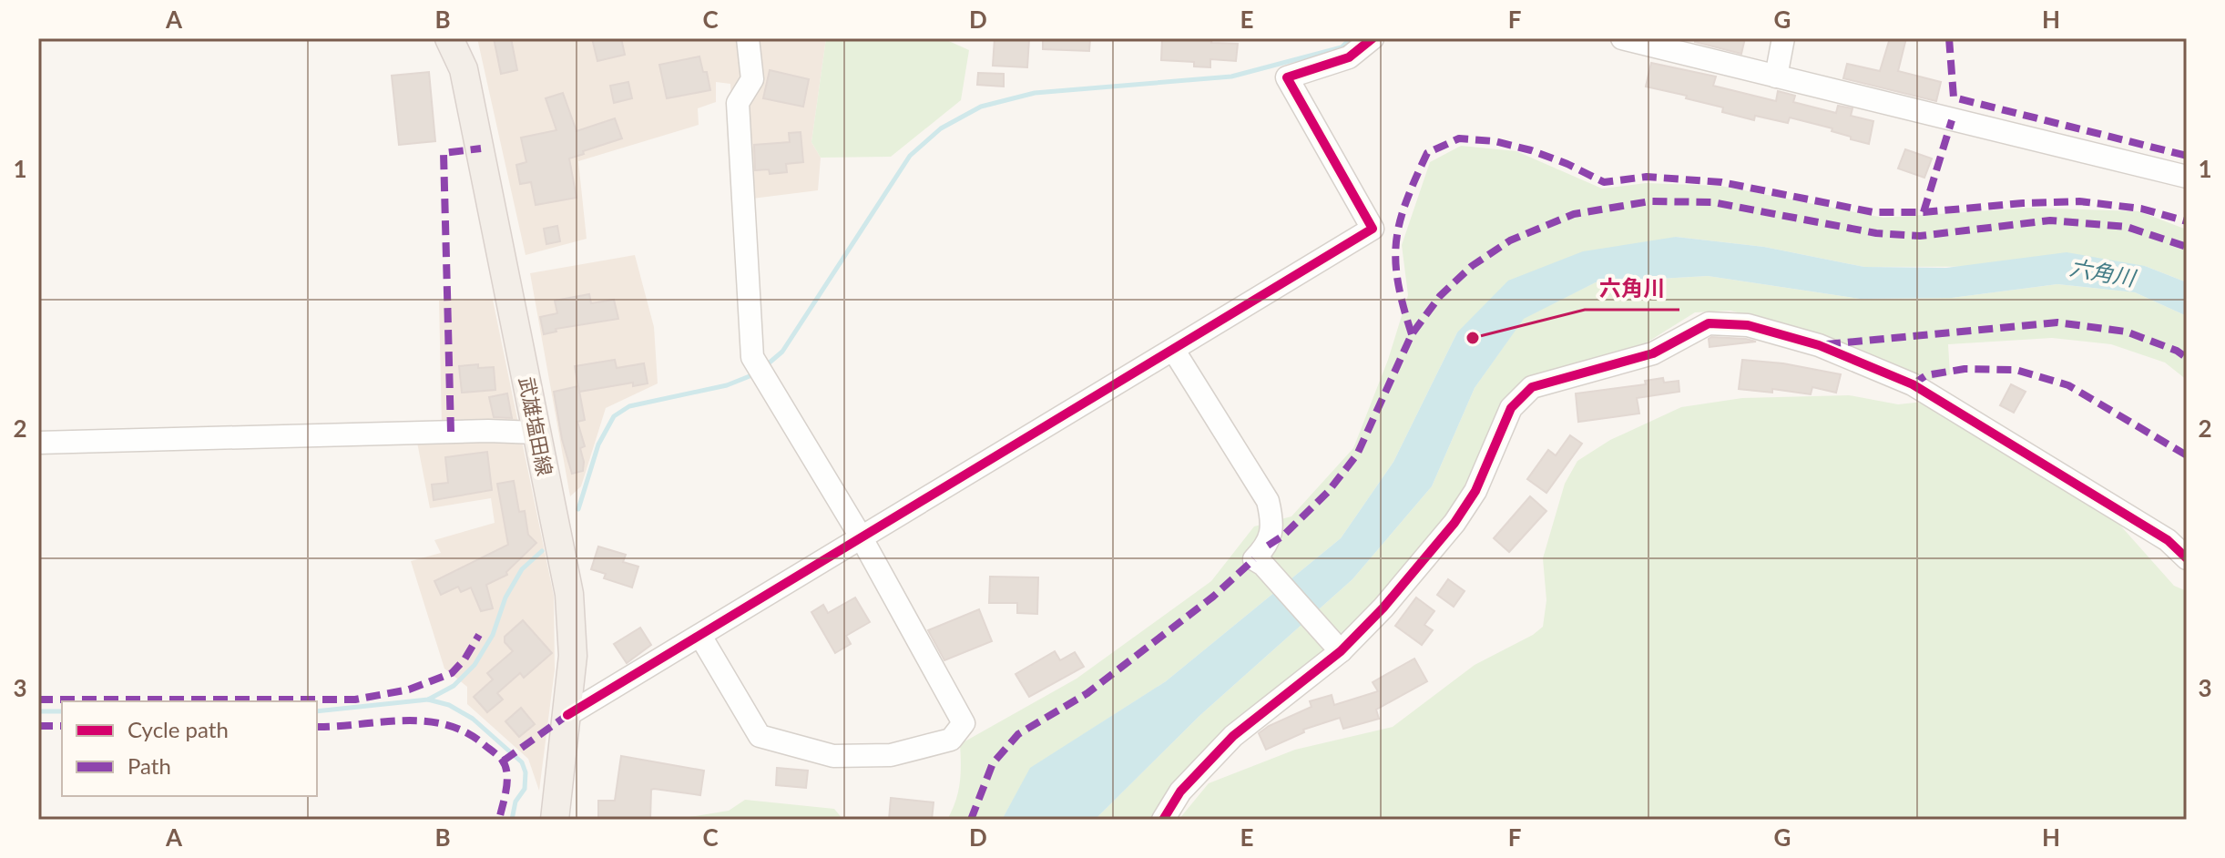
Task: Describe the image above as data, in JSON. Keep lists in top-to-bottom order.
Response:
{
  "streets": {
    "main road": ["武雄塩田線"]
  },
  "water": ["六角川"],
  "places": ["六角川"],
  "legend": ["Cycle path", "Path"],
  "grid": {
    "columns": [
      "A",
      "B",
      "C",
      "D",
      "E",
      "F",
      "G",
      "H"
    ],
    "rows": ["1", "2", "3"]
  }
}
